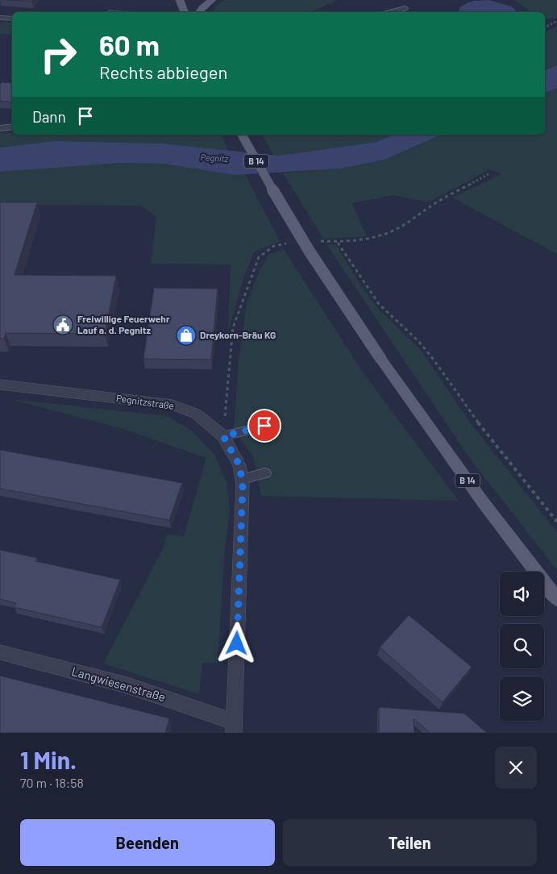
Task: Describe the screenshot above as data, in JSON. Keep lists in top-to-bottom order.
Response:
{
  "streets": {
    "main road": ["B 14"],
    "street": ["Pegnitzstraße", "Langwiesenstraße"]
  },
  "crossings": [
    ["Pegnitzstraße", "Langwiesenstraße"]
  ],
  "water": ["Pegnitz"],
  "places": {
    "public building": ["Freiwillige Feuerwehr Lauf a. d. Pegnitz"],
    "shop": ["Dreykorn-Bräu KG"]
  },
  "page": {
    "turn": ["60 m", "Rechts abbiegen"],
    "then": "Dann",
    "heading": ["1 Min.", "70 m · 18:58"],
    "buttons": ["Beenden", "Teilen"]
  }
}
